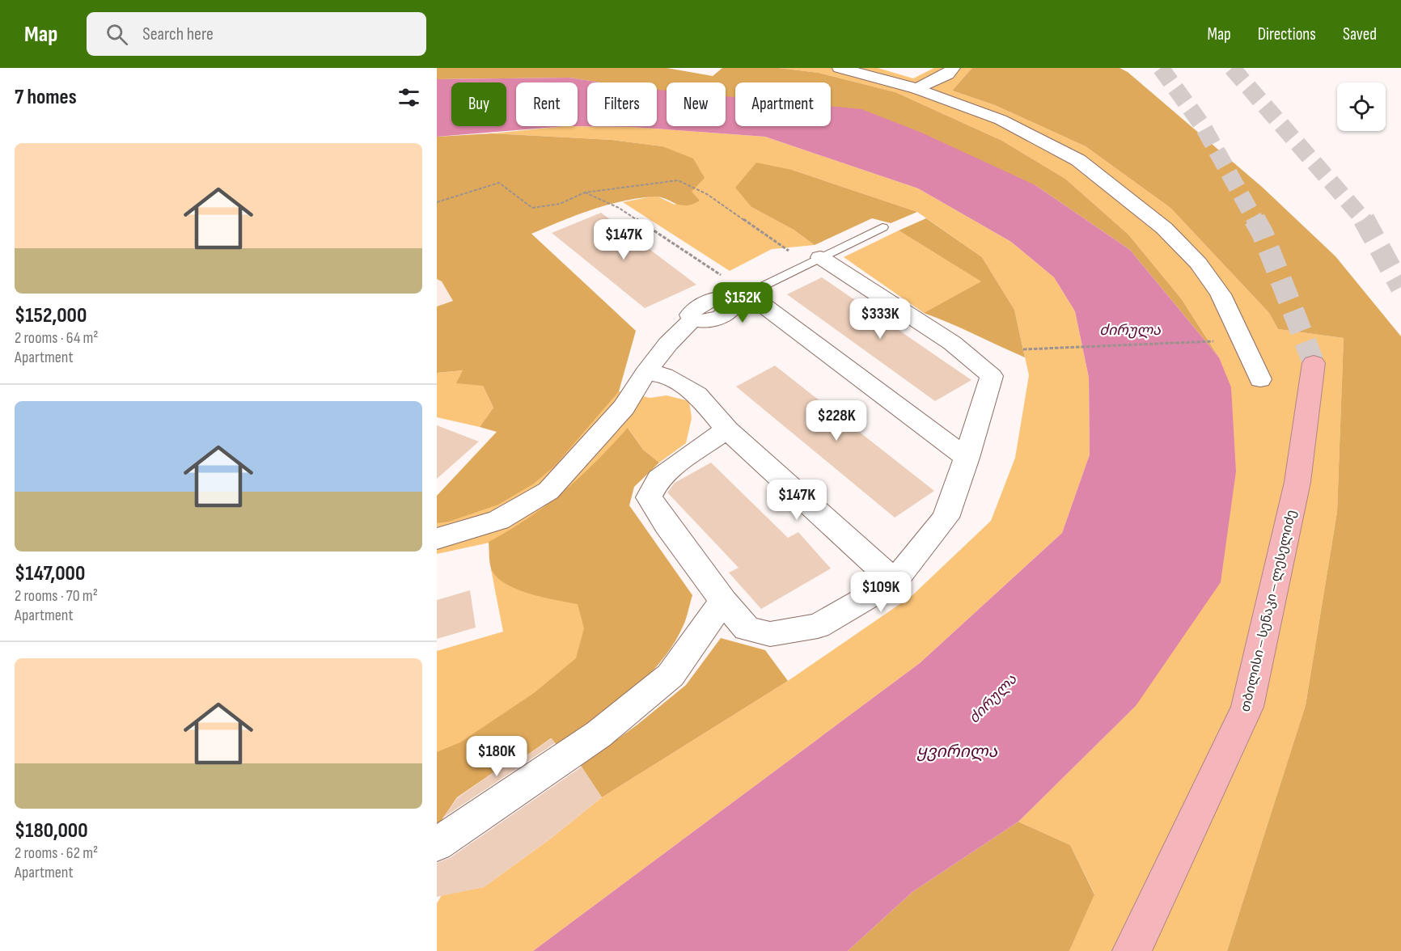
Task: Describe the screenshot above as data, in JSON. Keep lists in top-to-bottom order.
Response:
{
  "streets": {
    "highway": ["თბილისი — სენაკი — ლესელიძე"]
  },
  "water": ["ძირულა", "ყვირილა"],
  "page": {
    "header": "Map",
    "search": "Search here",
    "nav": ["Map", "Directions", "Saved"],
    "heading": "7 homes",
    "chip": [
      "Buy",
      "Rent",
      "Filters",
      "New",
      "Apartment"
    ],
    "list": [
      {
        "name": "$152,000",
        "note": "2 rooms · 64 m² · Apartment"
      },
      {
        "name": "$147,000",
        "note": "2 rooms · 70 m² · Apartment"
      },
      {
        "name": "$180,000",
        "note": "2 rooms · 62 m² · Apartment"
      }
    ],
    "price": [
      "$147K",
      "$152K",
      "$333K",
      "$228K",
      "$147K",
      "$109K",
      "$180K"
    ]
  }
}
